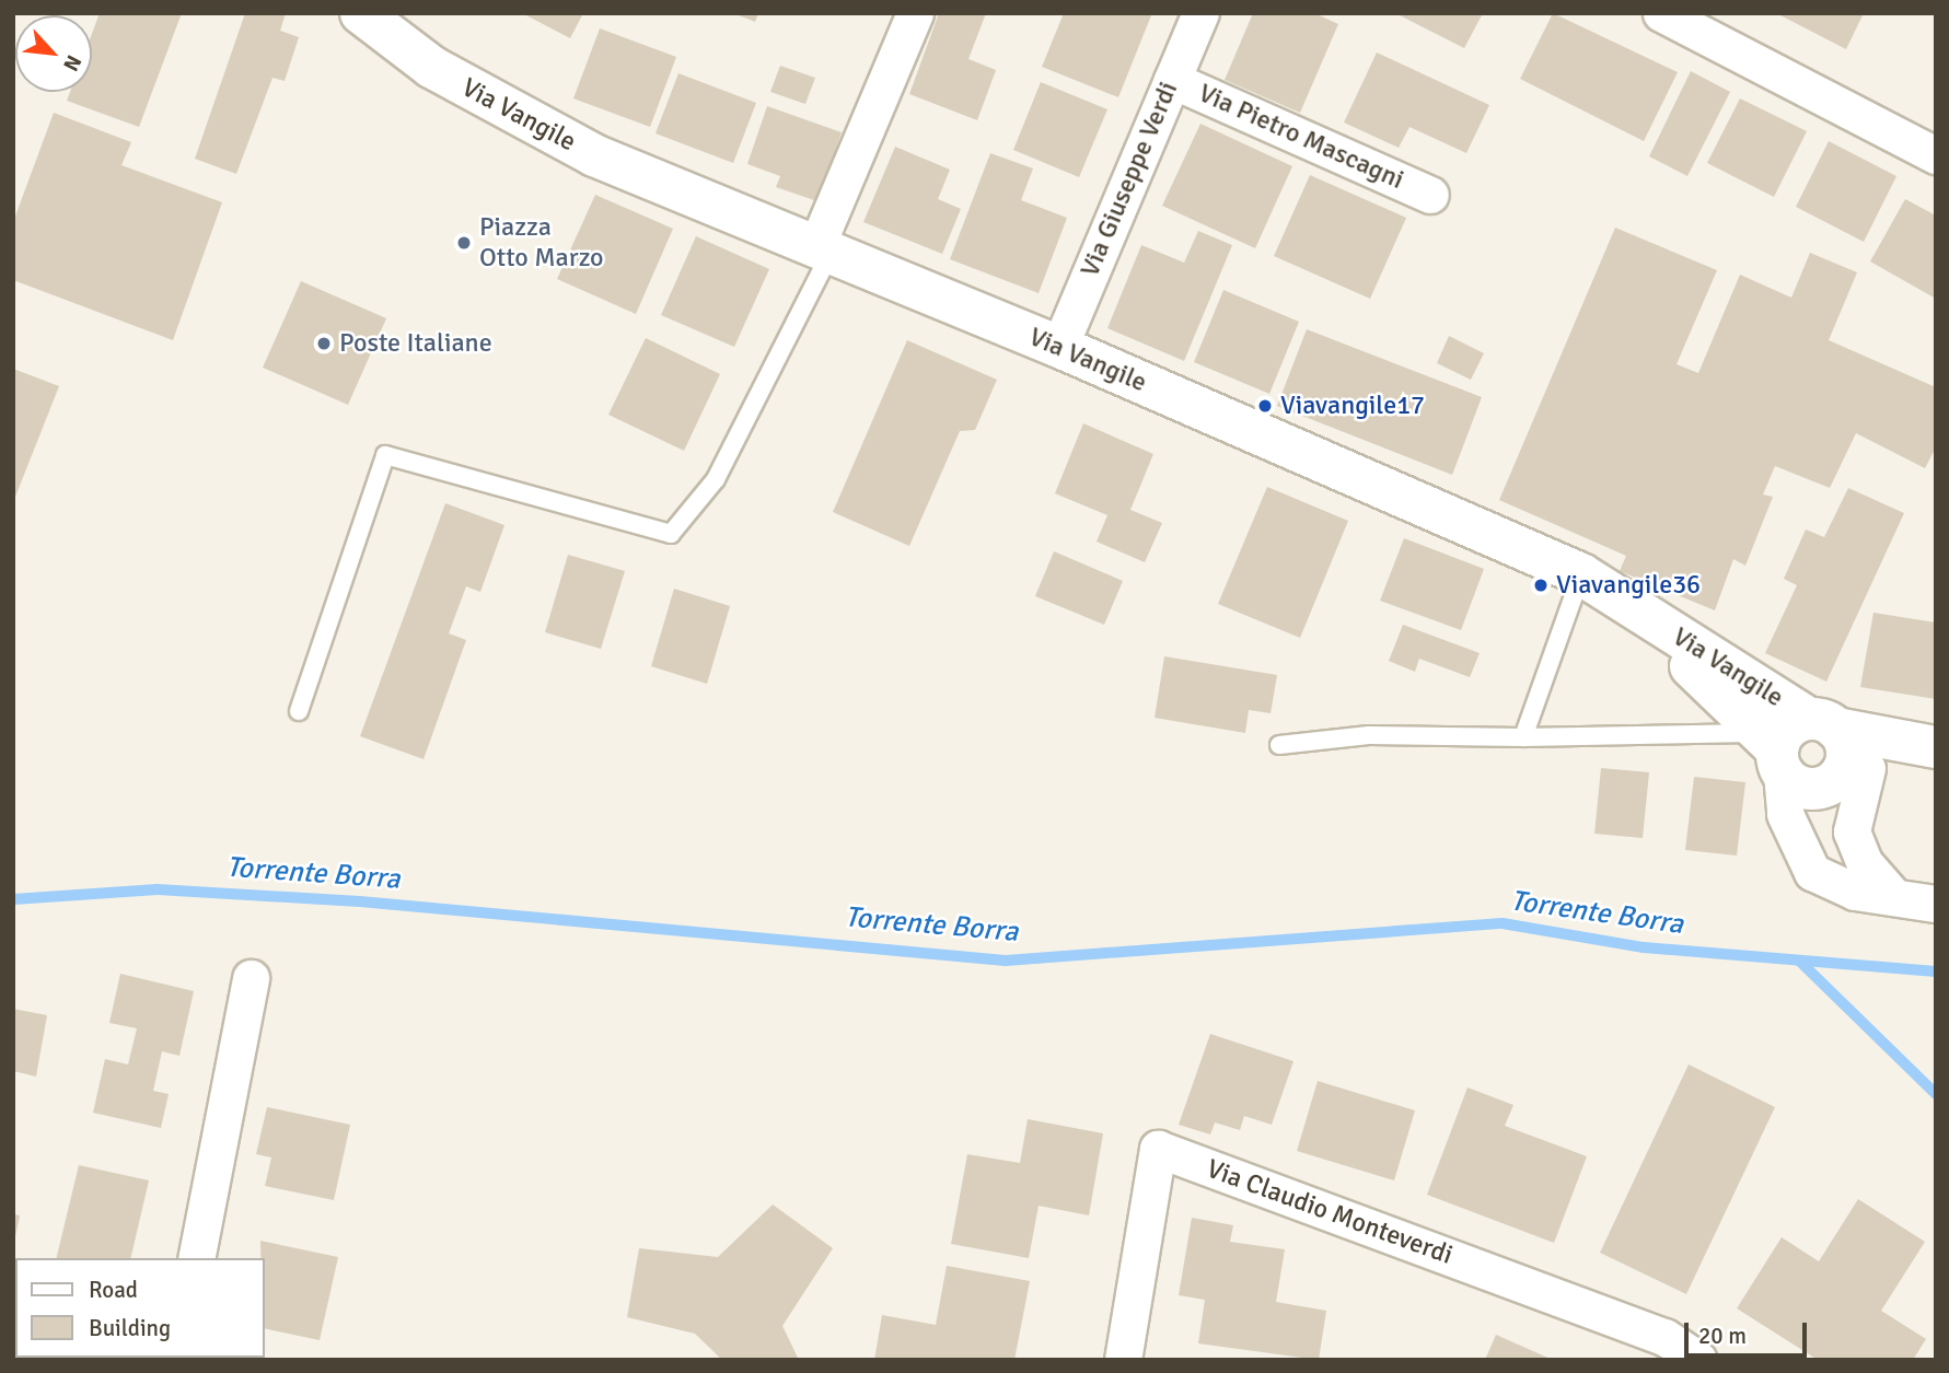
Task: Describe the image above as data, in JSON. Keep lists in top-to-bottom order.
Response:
{
  "streets": {
    "street": [
      "Via Vangile",
      "Via Pietro Mascagni",
      "Via Giuseppe Verdi",
      "Via Claudio Monteverdi"
    ]
  },
  "crossings": [
    ["Via Vangile", "Via Giuseppe Verdi"],
    ["Via Pietro Mascagni", "Via Giuseppe Verdi"]
  ],
  "water": ["Torrente Borra"],
  "places": [
    "Piazza Otto Marzo",
    "Poste Italiane",
    "Viavangile17",
    "Viavangile36"
  ],
  "legend": ["Road", "Building"],
  "scale_bar": "20 m",
  "north": "bottom right"
}
